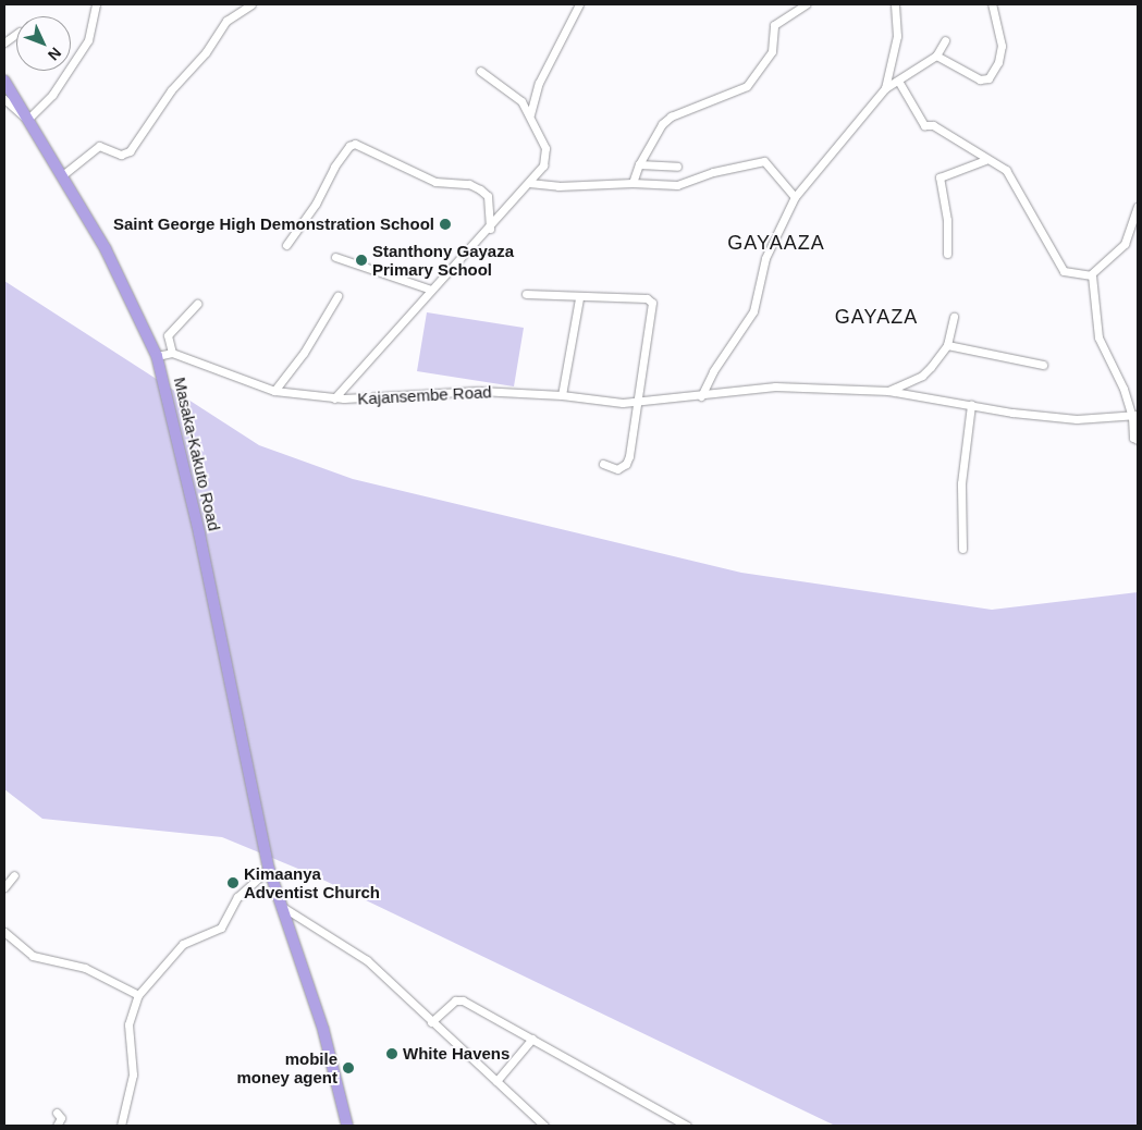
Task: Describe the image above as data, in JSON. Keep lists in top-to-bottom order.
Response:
{
  "streets": {
    "highway": ["Masaka-Kakuto Road"],
    "street": ["Kajansembe Road"]
  },
  "districts": ["GAYAAZA", "GAYAZA"],
  "places": [
    "Saint George High Demonstration School",
    "Stanthony Gayaza Primary School",
    "Kimaanya Adventist Church",
    "White Havens",
    "mobile money agent"
  ],
  "north": "bottom right"
}
